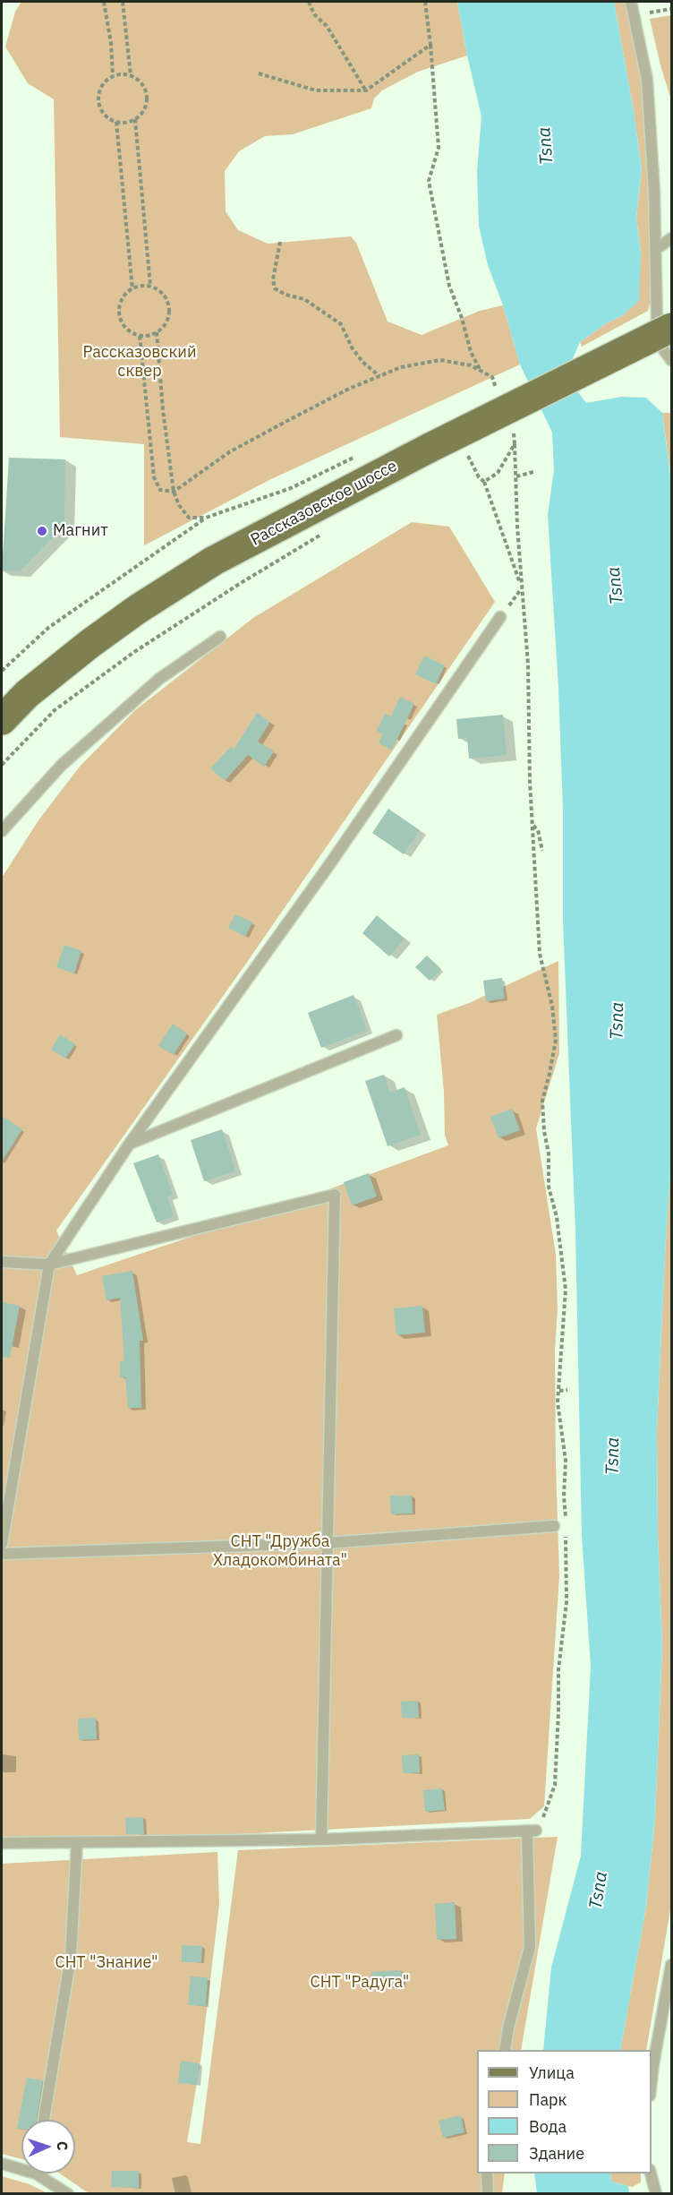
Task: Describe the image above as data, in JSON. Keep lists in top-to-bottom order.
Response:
{
  "streets": {
    "main road": ["Рассказовское шоссе"]
  },
  "water": ["Tsna"],
  "parks": [
    "Рассказовский сквер",
    "СНТ \"Дружба Хладокомбината\"",
    "СНТ \"Знание\"",
    "СНТ \"Радуга\""
  ],
  "places": ["Магнит"],
  "legend": [
    "Улица",
    "Парк",
    "Вода",
    "Здание"
  ],
  "north": "right"
}
